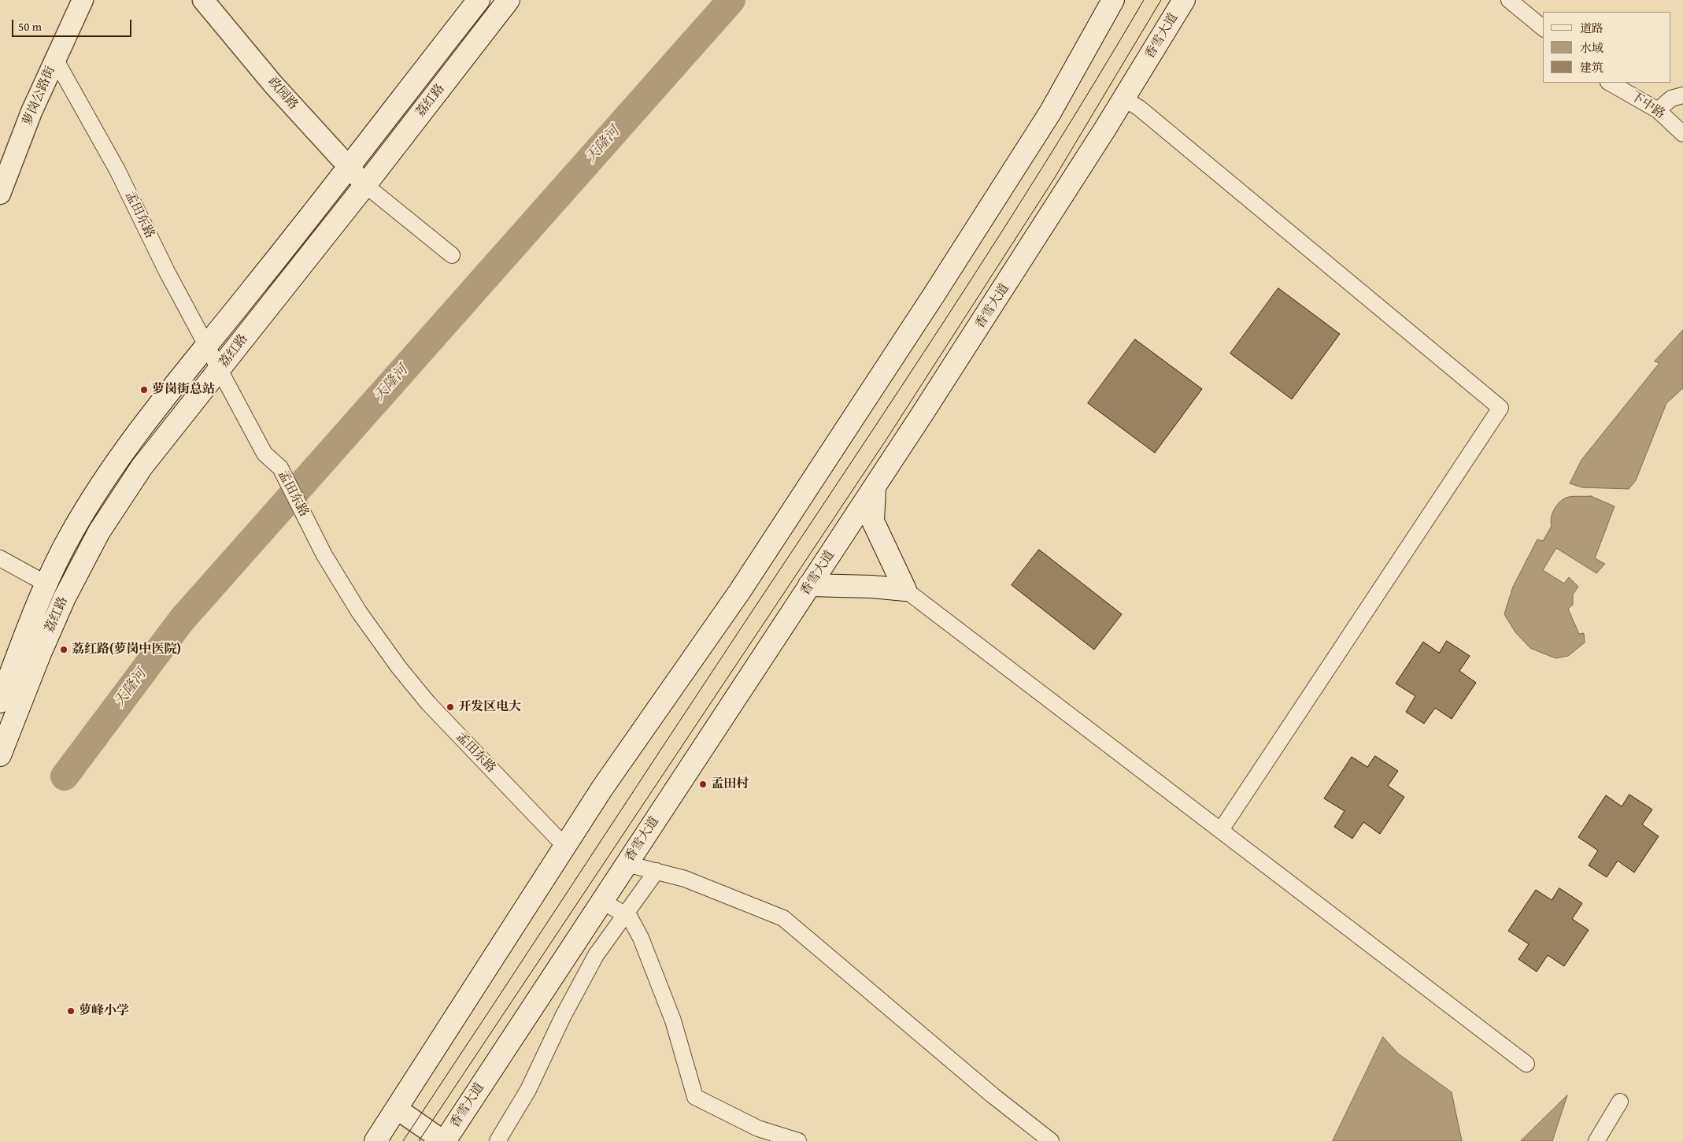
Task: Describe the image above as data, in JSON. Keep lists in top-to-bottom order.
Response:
{
  "streets": {
    "main road": ["香雪大道", "荔红路"],
    "street": [
      "政园路",
      "萝岗公路街",
      "下中路",
      "孟田东路"
    ]
  },
  "crossings": [
    ["政园路", "荔红路"],
    ["萝岗公路街", "孟田东路"],
    ["荔红路", "孟田东路"]
  ],
  "water": ["天隆河"],
  "places": [
    "萝岗街总站",
    "荔红路(萝岗中医院)",
    "开发区电大",
    "孟田村",
    "萝峰小学"
  ],
  "legend": ["道路", "水域", "建筑"],
  "scale_bar": "50 m"
}
